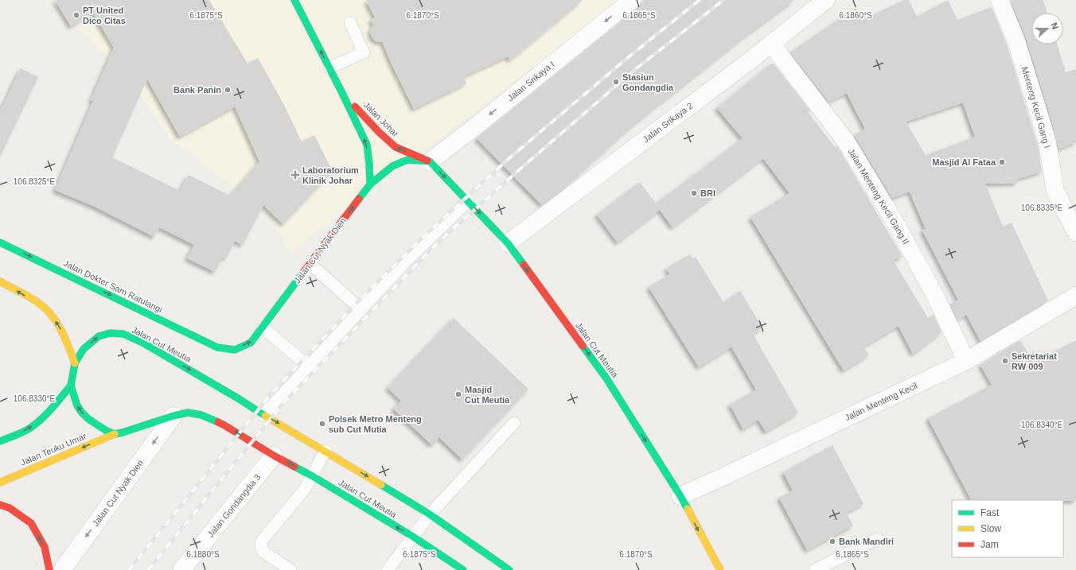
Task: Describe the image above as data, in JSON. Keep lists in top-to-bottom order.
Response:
{
  "streets": {
    "main road": [
      "Jalan Johar",
      "Jalan Cut Nyak Dien",
      "Jalan Dokter Sam Ratulangi",
      "Jalan Cut Meutia",
      "Jalan Teuku Umar"
    ],
    "street": [
      "Jalan Srikaya I",
      "Menteng Kecil Gang I",
      "Jalan Srikaya 2",
      "Jalan Menteng Kecil Gang II",
      "Jalan Menteng Kecil",
      "Jalan Gondangdia 3"
    ]
  },
  "crossings": [
    ["Jalan Srikaya I", "Jalan Johar"],
    ["Jalan Srikaya I", "Jalan Cut Nyak Dien"],
    ["Jalan Srikaya I", "Jalan Cut Meutia"],
    ["Jalan Johar", "Jalan Cut Nyak Dien"],
    ["Jalan Johar", "Jalan Cut Meutia"],
    ["Jalan Srikaya 2", "Jalan Menteng Kecil Gang II"],
    ["Jalan Srikaya 2", "Jalan Cut Meutia"],
    ["Jalan Menteng Kecil Gang II", "Jalan Menteng Kecil"],
    ["Jalan Cut Nyak Dien", "Jalan Dokter Sam Ratulangi"],
    ["Jalan Cut Nyak Dien", "Jalan Cut Meutia"],
    ["Jalan Cut Meutia", "Jalan Menteng Kecil"],
    ["Jalan Cut Meutia", "Jalan Teuku Umar"],
    ["Jalan Cut Meutia", "Jalan Gondangdia 3"]
  ],
  "one_way": ["Jalan Srikaya I", "Jalan Johar", "Jalan Dokter Sam Ratulangi"],
  "places": {
    "other": [
      "PT United Dico Citas",
      "Stasiun Gondangdia",
      "Bank Panin",
      "Masjid Al Fataa",
      "BRI",
      "Sekretariat RW 009",
      "Masjid Cut Meutia",
      "Polsek Metro Menteng sub Cut Mutia",
      "Bank Mandiri"
    ],
    "health": ["Laboratorium Klinik Johar"]
  },
  "legend": ["Fast", "Slow", "Jam"],
  "north": "right",
  "coordinates": [
    "6.1875°S",
    "6.1870°S",
    "6.1865°S",
    "6.1860°S",
    "106.8325°E",
    "106.8335°E",
    "106.8330°E",
    "106.8340°E",
    "6.1880°S"
  ]
}
